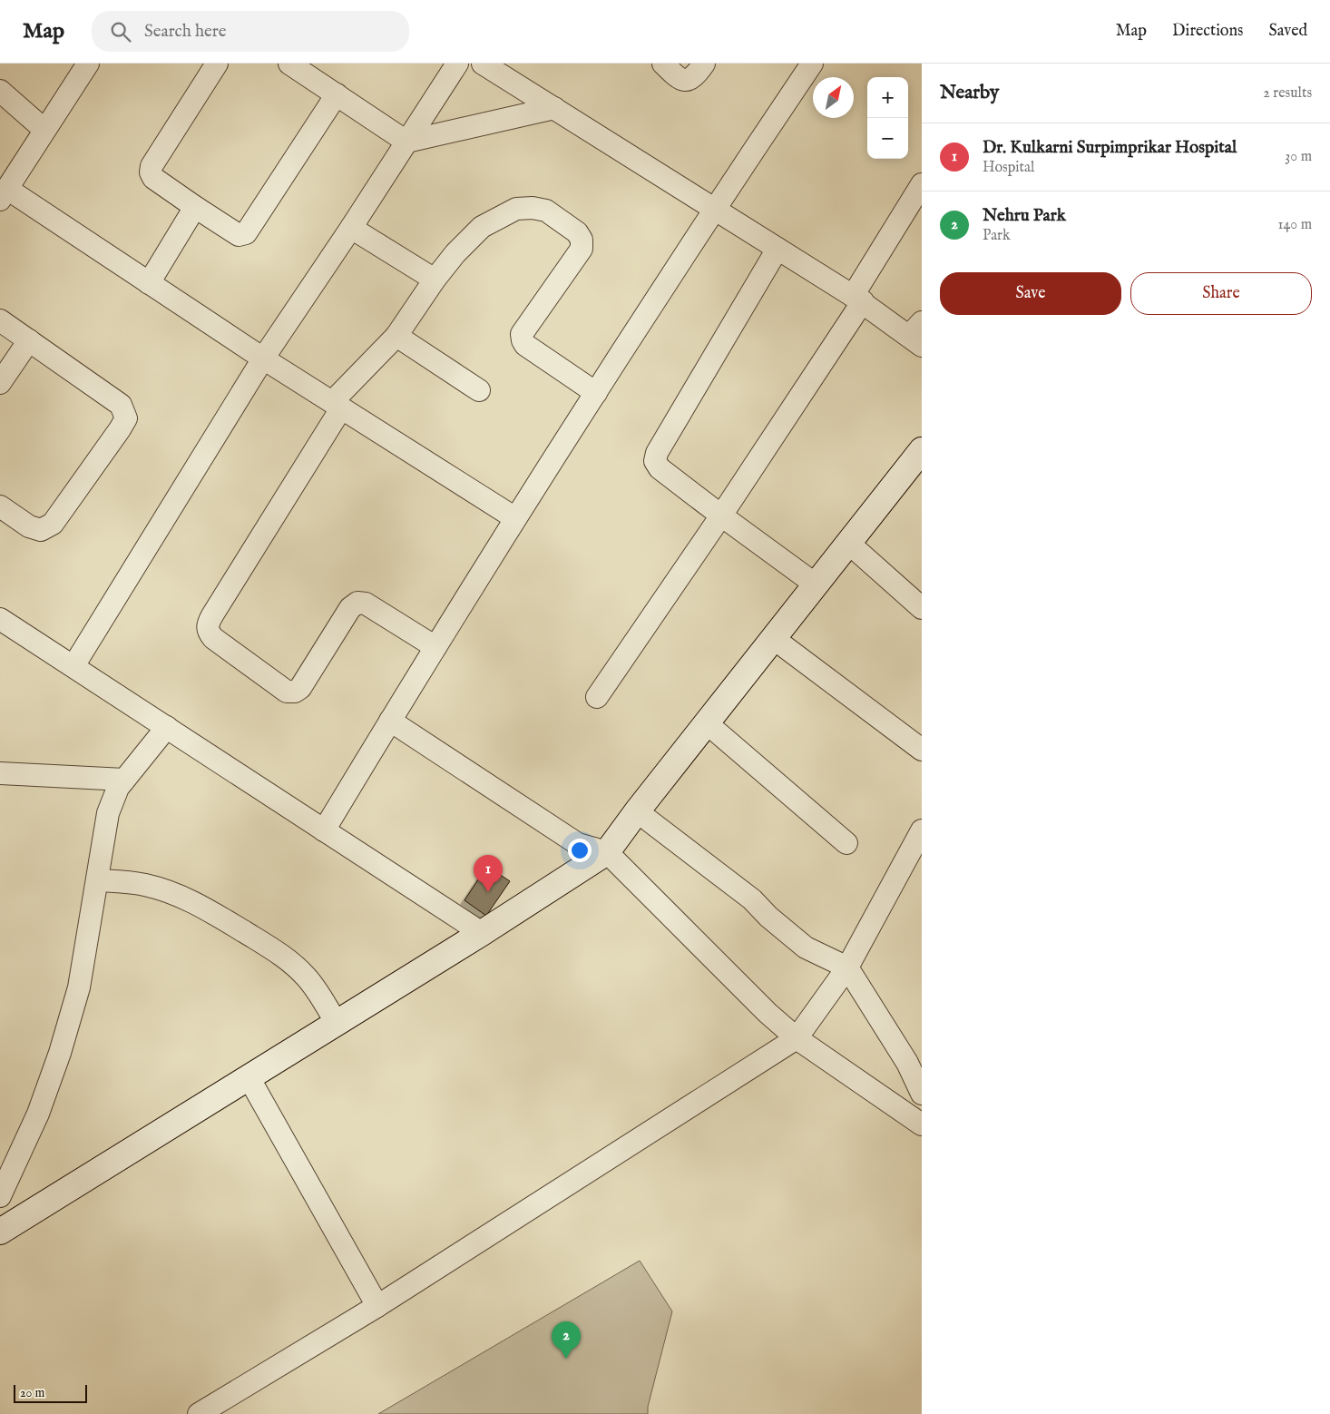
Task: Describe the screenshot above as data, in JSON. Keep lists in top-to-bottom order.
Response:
{
  "scale_bar": "20 m",
  "north": "top right",
  "page": {
    "header": "Map",
    "search": "Search here",
    "nav": ["Map", "Directions", "Saved"],
    "heading": ["Nearby", "2 results"],
    "map_buttons": ["+", "−"],
    "list": [
      {
        "mark": "1",
        "name": "Dr. Kulkarni Surpimprikar Hospital",
        "note": "Hospital",
        "value": "30 m"
      },
      {
        "mark": "2",
        "name": "Nehru Park",
        "note": "Park",
        "value": "140 m"
      }
    ],
    "buttons": ["Save", "Share"],
    "pins": ["1", "2"],
    "scale": "20 m"
  }
}
